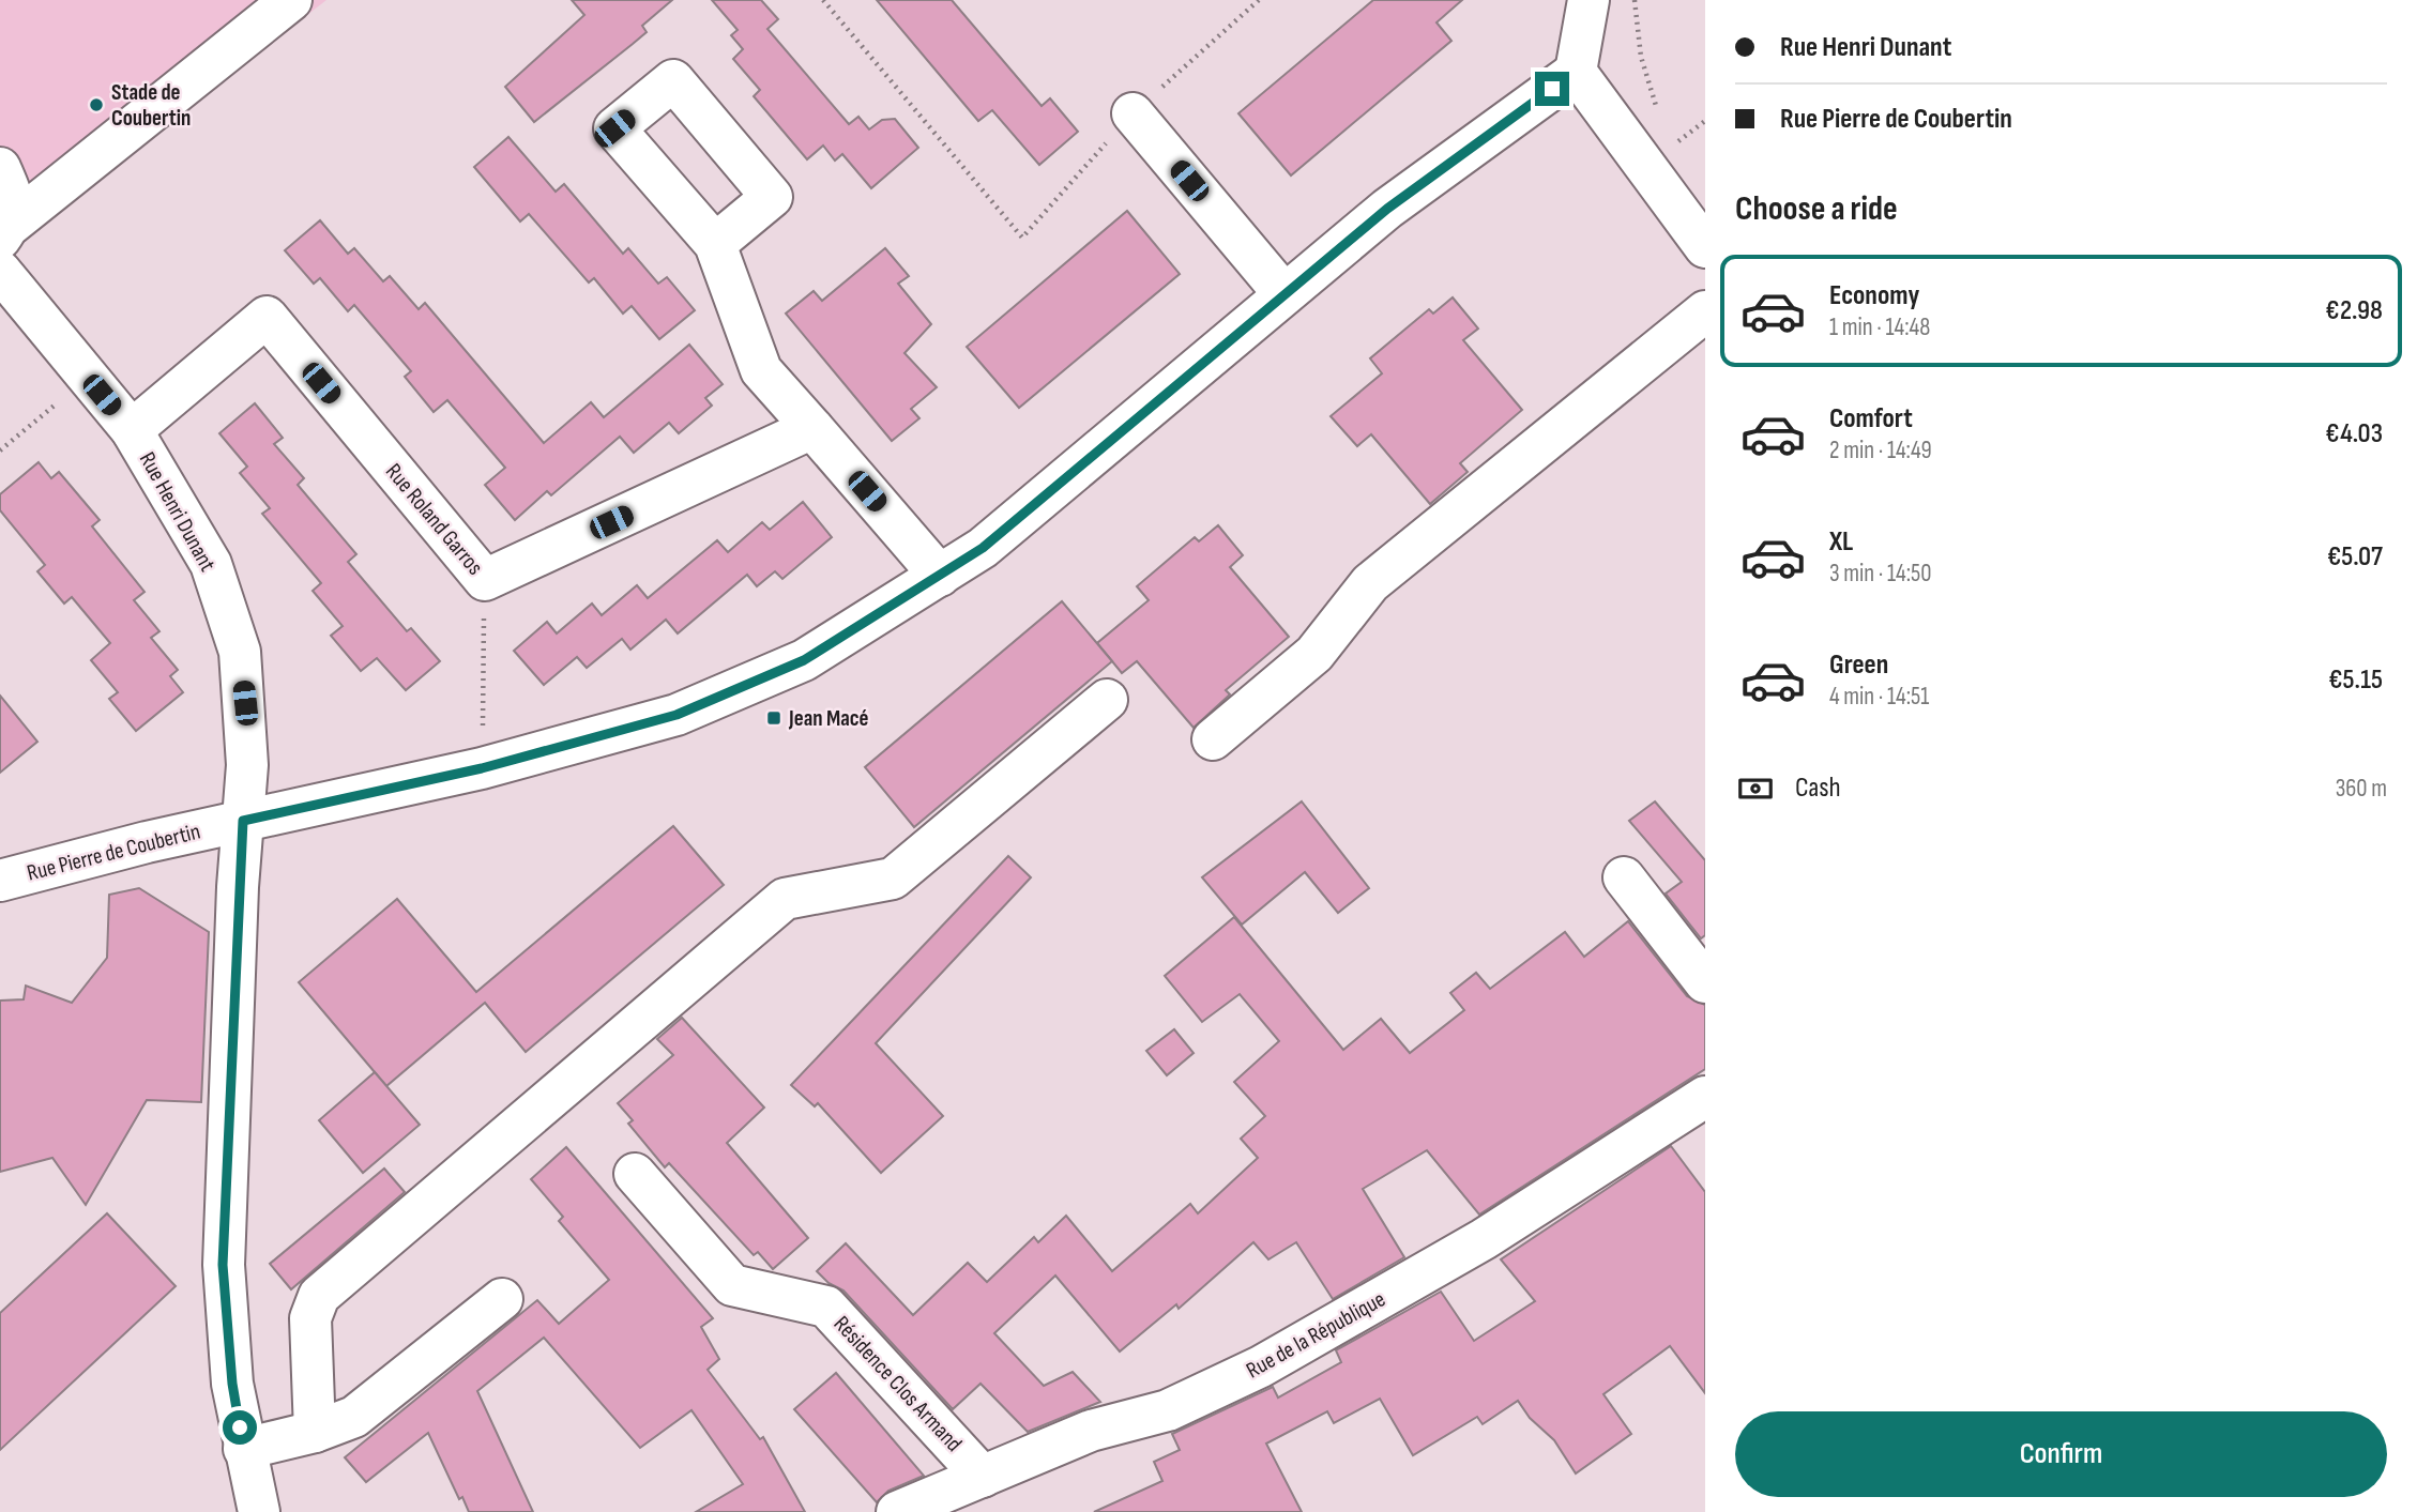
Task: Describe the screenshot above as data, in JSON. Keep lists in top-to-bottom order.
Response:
{
  "streets": {
    "street": [
      "Rue Henri Dunant",
      "Rue Roland Garros",
      "Rue Pierre de Coubertin",
      "Rue de la République",
      "Résidence Clos Armand"
    ]
  },
  "crossings": [
    ["Rue Henri Dunant", "Rue Roland Garros"],
    ["Rue Henri Dunant", "Rue Pierre de Coubertin"],
    ["Rue de la République", "Résidence Clos Armand"]
  ],
  "places": {
    "other": ["Stade de Coubertin"],
    "transit": ["Jean Macé"]
  },
  "page": {
    "banner": ["Rue Henri Dunant", "Rue Pierre de Coubertin"],
    "heading": "Choose a ride",
    "list": [
      {
        "name": "Economy",
        "note": "1 min · 14:48",
        "value": "€2.98"
      },
      {
        "name": "Comfort",
        "note": "2 min · 14:49",
        "value": "€4.03"
      },
      {
        "name": "XL",
        "note": "3 min · 14:50",
        "value": "€5.07"
      },
      {
        "name": "Green",
        "note": "4 min · 14:51",
        "value": "€5.15"
      }
    ],
    "pay": ["Cash", "360 m"],
    "buttons": "Confirm"
  }
}
